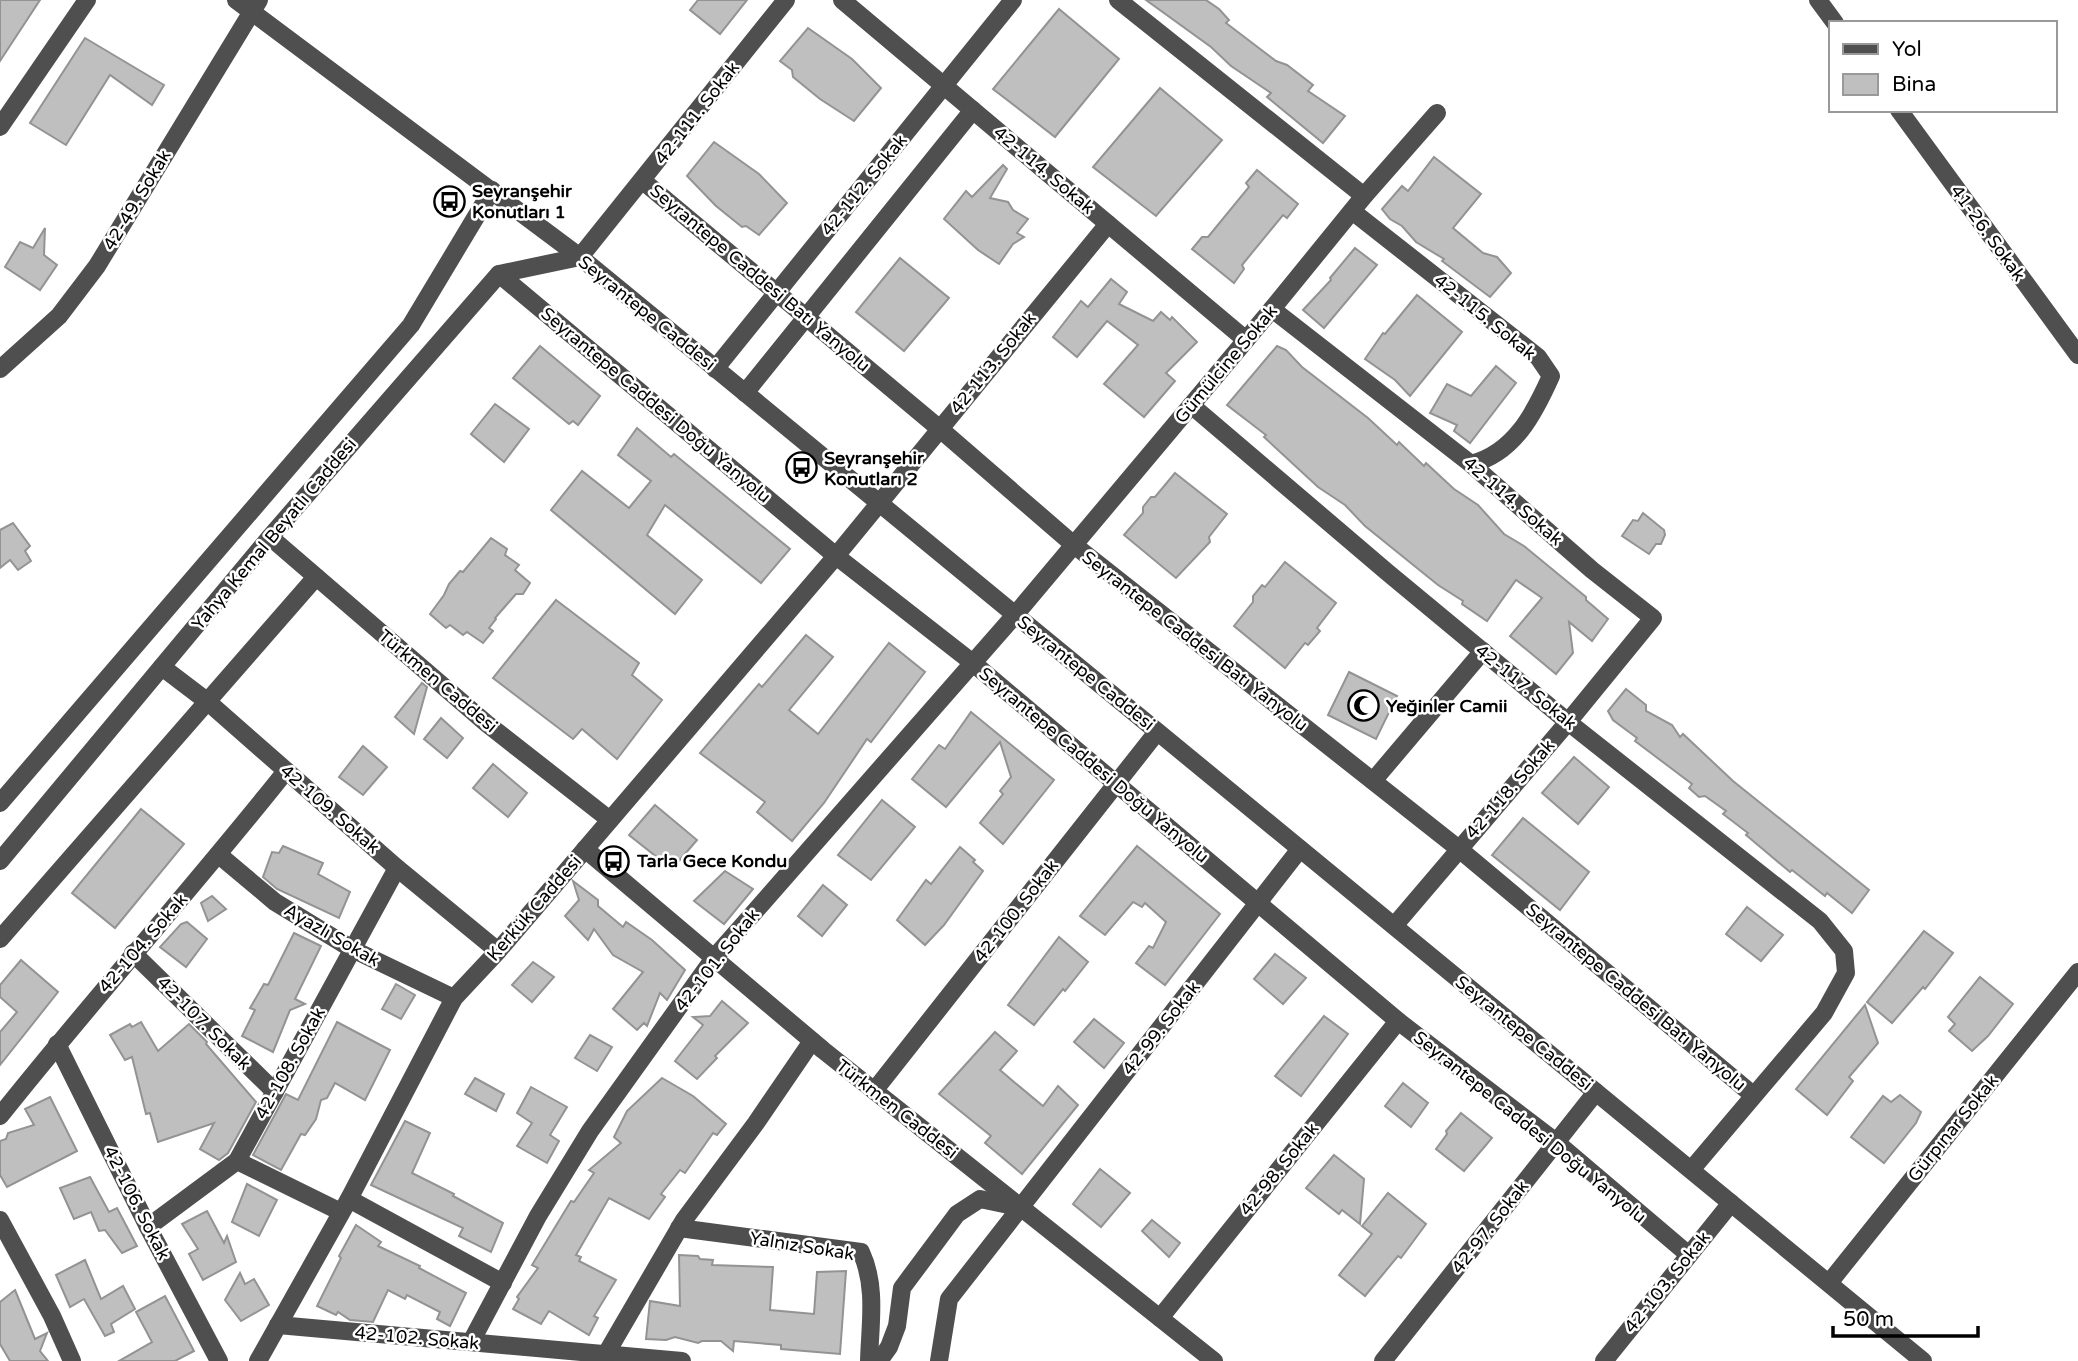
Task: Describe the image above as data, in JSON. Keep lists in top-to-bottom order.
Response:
{
  "streets": {
    "street": [
      "42-111. Sokak",
      "42-114. Sokak",
      "42-112. Sokak",
      "42-49. Sokak",
      "41-26. Sokak",
      "Seyrantepe Caddesi Batı Yanyolu",
      "Seyrantepe Caddesi",
      "42-115. Sokak",
      "42-113. Sokak",
      "Gümülcine Sokak",
      "Seyrantepe Caddesi Doğu Yanyolu",
      "Yahya Kemal Beyatlı Caddesi",
      "Türkmen Caddesi",
      "42-117. Sokak",
      "42-118. Sokak",
      "42-109. Sokak",
      "Kerkük Caddesi",
      "42-100. Sokak",
      "Ayazlı Sokak",
      "42-104. Sokak",
      "42-101. Sokak",
      "42-107. Sokak",
      "42-99. Sokak",
      "42-108. Sokak",
      "Gürpınar Sokak",
      "42-98. Sokak",
      "42-106. Sokak",
      "42-97. Sokak",
      "Yalnız Sokak",
      "42-103. Sokak",
      "42-102. Sokak"
    ]
  },
  "crossings": [
    ["42-111. Sokak", "Seyrantepe Caddesi Batı Yanyolu"],
    ["42-111. Sokak", "Seyrantepe Caddesi"],
    ["42-114. Sokak", "42-112. Sokak"],
    ["42-114. Sokak", "42-115. Sokak"],
    ["42-114. Sokak", "42-113. Sokak"],
    ["42-114. Sokak", "Gümülcine Sokak"],
    ["42-114. Sokak", "42-118. Sokak"],
    ["42-112. Sokak", "Seyrantepe Caddesi Batı Yanyolu"],
    ["42-112. Sokak", "Seyrantepe Caddesi"],
    ["42-49. Sokak", "Seyrantepe Caddesi"],
    ["Seyrantepe Caddesi Batı Yanyolu", "42-113. Sokak"],
    ["Seyrantepe Caddesi Batı Yanyolu", "Gümülcine Sokak"],
    ["Seyrantepe Caddesi Batı Yanyolu", "42-117. Sokak"],
    ["Seyrantepe Caddesi Batı Yanyolu", "42-118. Sokak"],
    ["Seyrantepe Caddesi", "42-113. Sokak"],
    ["Seyrantepe Caddesi", "Gümülcine Sokak"],
    ["Seyrantepe Caddesi", "Yahya Kemal Beyatlı Caddesi"],
    ["Seyrantepe Caddesi", "42-118. Sokak"],
    ["Seyrantepe Caddesi", "Kerkük Caddesi"],
    ["Seyrantepe Caddesi", "42-100. Sokak"],
    ["Seyrantepe Caddesi", "42-101. Sokak"],
    ["Seyrantepe Caddesi", "42-99. Sokak"],
    ["Seyrantepe Caddesi", "Gürpınar Sokak"],
    ["Seyrantepe Caddesi", "42-97. Sokak"],
    ["Seyrantepe Caddesi", "42-103. Sokak"],
    ["42-115. Sokak", "Gümülcine Sokak"],
    ["42-113. Sokak", "Kerkük Caddesi"],
    ["Gümülcine Sokak", "42-117. Sokak"],
    ["Gümülcine Sokak", "42-101. Sokak"],
    ["Seyrantepe Caddesi Doğu Yanyolu", "Yahya Kemal Beyatlı Caddesi"],
    ["Seyrantepe Caddesi Doğu Yanyolu", "Kerkük Caddesi"],
    ["Seyrantepe Caddesi Doğu Yanyolu", "42-100. Sokak"],
    ["Seyrantepe Caddesi Doğu Yanyolu", "42-101. Sokak"],
    ["Seyrantepe Caddesi Doğu Yanyolu", "42-99. Sokak"],
    ["Seyrantepe Caddesi Doğu Yanyolu", "42-98. Sokak"],
    ["Seyrantepe Caddesi Doğu Yanyolu", "42-97. Sokak"],
    ["Seyrantepe Caddesi Doğu Yanyolu", "42-103. Sokak"],
    ["Yahya Kemal Beyatlı Caddesi", "Türkmen Caddesi"],
    ["Yahya Kemal Beyatlı Caddesi", "42-109. Sokak"],
    ["Türkmen Caddesi", "Kerkük Caddesi"],
    ["Türkmen Caddesi", "42-100. Sokak"],
    ["Türkmen Caddesi", "42-101. Sokak"],
    ["Türkmen Caddesi", "42-99. Sokak"],
    ["Türkmen Caddesi", "42-98. Sokak"],
    ["42-117. Sokak", "42-118. Sokak"],
    ["42-109. Sokak", "Kerkük Caddesi"],
    ["42-109. Sokak", "42-104. Sokak"],
    ["42-109. Sokak", "42-108. Sokak"],
    ["Kerkük Caddesi", "Ayazlı Sokak"],
    ["Kerkük Caddesi", "42-102. Sokak"],
    ["Ayazlı Sokak", "42-104. Sokak"],
    ["Ayazlı Sokak", "42-108. Sokak"],
    ["42-104. Sokak", "42-107. Sokak"],
    ["42-104. Sokak", "42-106. Sokak"],
    ["42-101. Sokak", "42-102. Sokak"],
    ["42-107. Sokak", "42-108. Sokak"],
    ["42-108. Sokak", "42-106. Sokak"]
  ],
  "places": {
    "bus stop": ["Seyranşehir Konutları 1", "Seyranşehir Konutları 2", "Tarla Gece Kondu"],
    "mosque": ["Yeğinler Camii"]
  },
  "legend": ["Yol", "Bina"],
  "scale_bar": "50 m"
}
